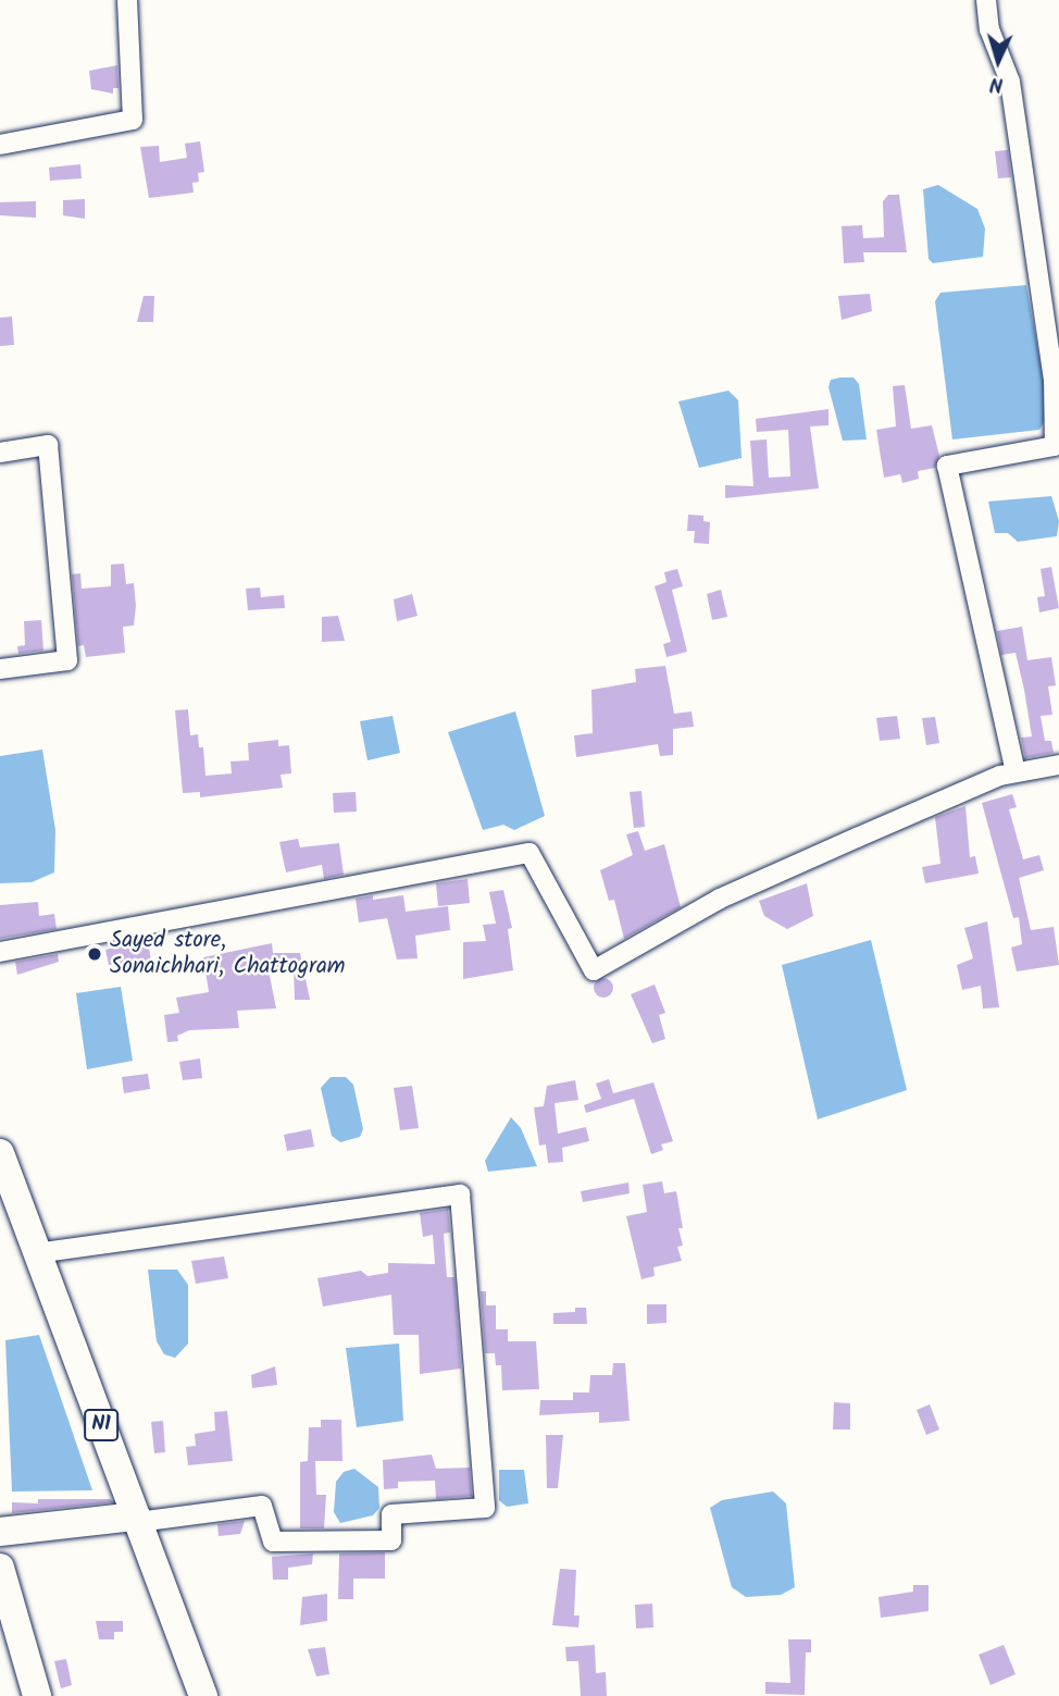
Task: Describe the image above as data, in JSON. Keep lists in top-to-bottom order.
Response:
{
  "streets": {
    "highway": ["N1"]
  },
  "places": ["Sayed store, Sonaichhari, Chattogram"],
  "north": "bottom"
}
